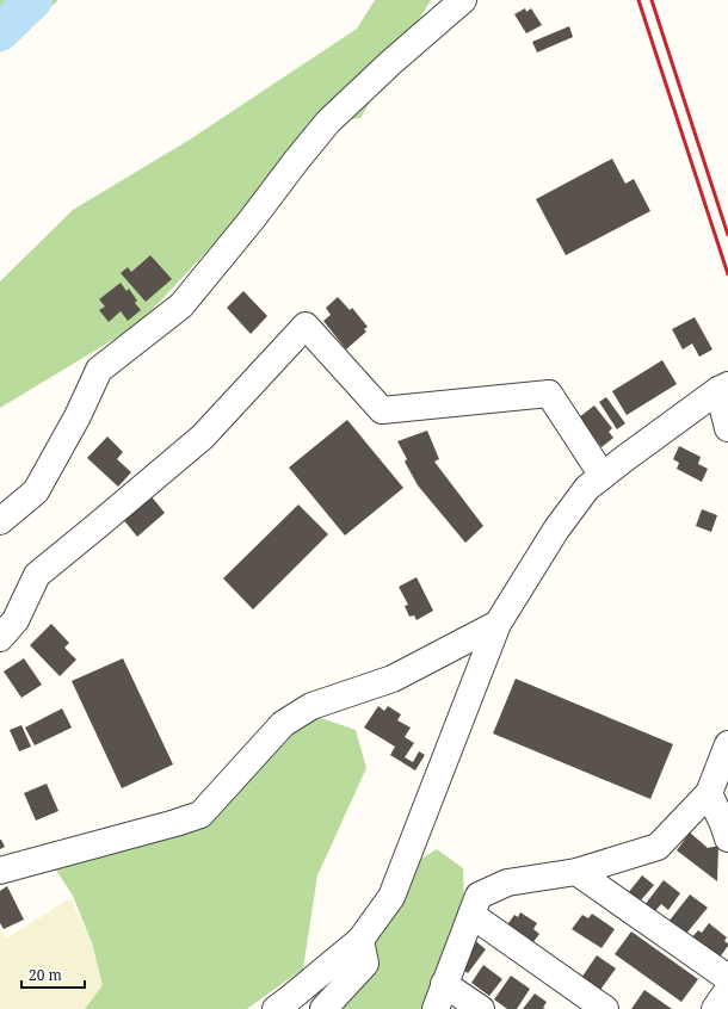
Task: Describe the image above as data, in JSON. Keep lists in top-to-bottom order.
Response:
{
  "scale_bar": "20 m"
}
